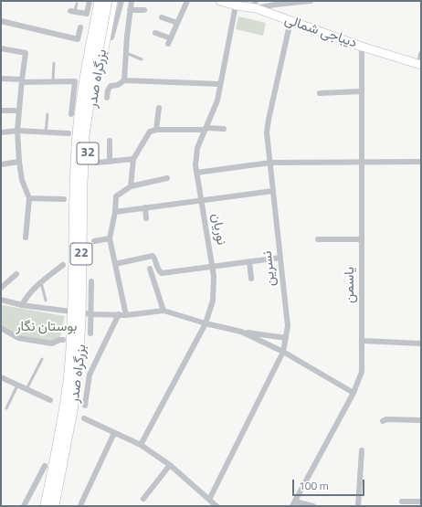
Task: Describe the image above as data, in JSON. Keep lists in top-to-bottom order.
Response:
{
  "streets": {
    "highway": ["بزرگراه صدر", "32", "22"],
    "main road": ["دیباجی شمالی"],
    "street": ["نوریان", "نسرین", "یاسمن"]
  },
  "crossings": [
    ["دیباجی شمالی", "نوریان"],
    ["دیباجی شمالی", "نسرین"],
    ["دیباجی شمالی", "یاسمن"],
    ["بزرگراه صدر", "22"]
  ],
  "parks": ["بوستان نگار"],
  "scale_bar": "100 m"
}
